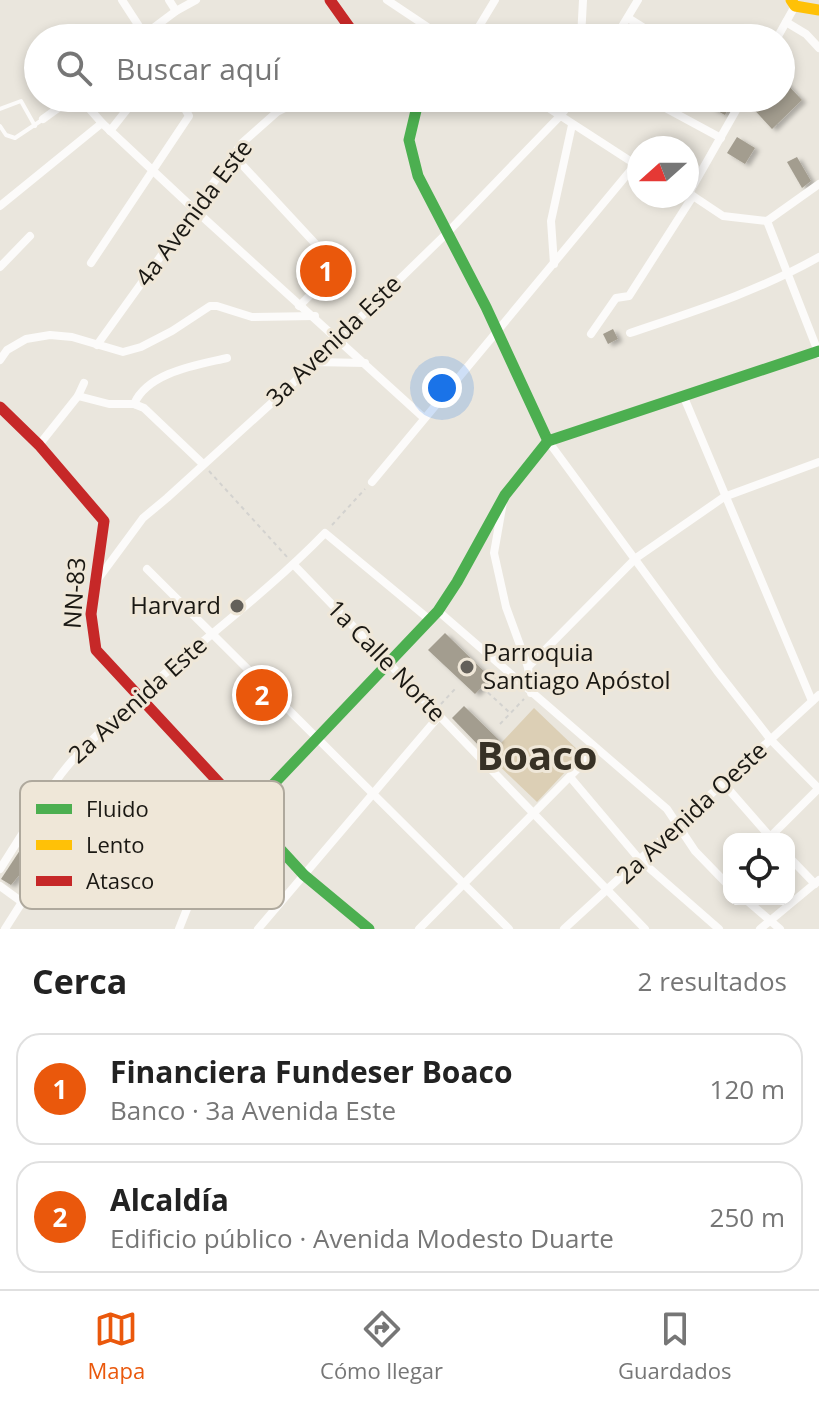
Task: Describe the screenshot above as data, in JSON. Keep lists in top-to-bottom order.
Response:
{
  "streets": {
    "main road": ["NN-83"],
    "street": [
      "4a Avenida Este",
      "3a Avenida Este",
      "1a Calle Norte",
      "2a Avenida Este",
      "2a Avenida Oeste"
    ]
  },
  "crossings": [
    ["3a Avenida Este", "NN-83"],
    ["NN-83", "2a Avenida Este"],
    ["1a Calle Norte", "2a Avenida Este"],
    ["1a Calle Norte", "2a Avenida Oeste"]
  ],
  "districts": ["Boaco"],
  "places": ["Harvard", "Parroquia Santiago Apóstol"],
  "legend": ["Fluido", "Lento", "Atasco"],
  "north": "left",
  "page": {
    "search": "Buscar aquí",
    "pins": ["1", "2"],
    "heading": ["Cerca", "2 resultados"],
    "list": [
      {
        "mark": "1",
        "name": "Financiera Fundeser Boaco",
        "note": "Banco · 3a Avenida Este",
        "value": "120 m"
      },
      {
        "mark": "2",
        "name": "Alcaldía",
        "note": "Edificio público · Avenida Modesto Duarte",
        "value": "250 m"
      }
    ],
    "nav": ["Mapa", "Cómo llegar", "Guardados"]
  }
}
